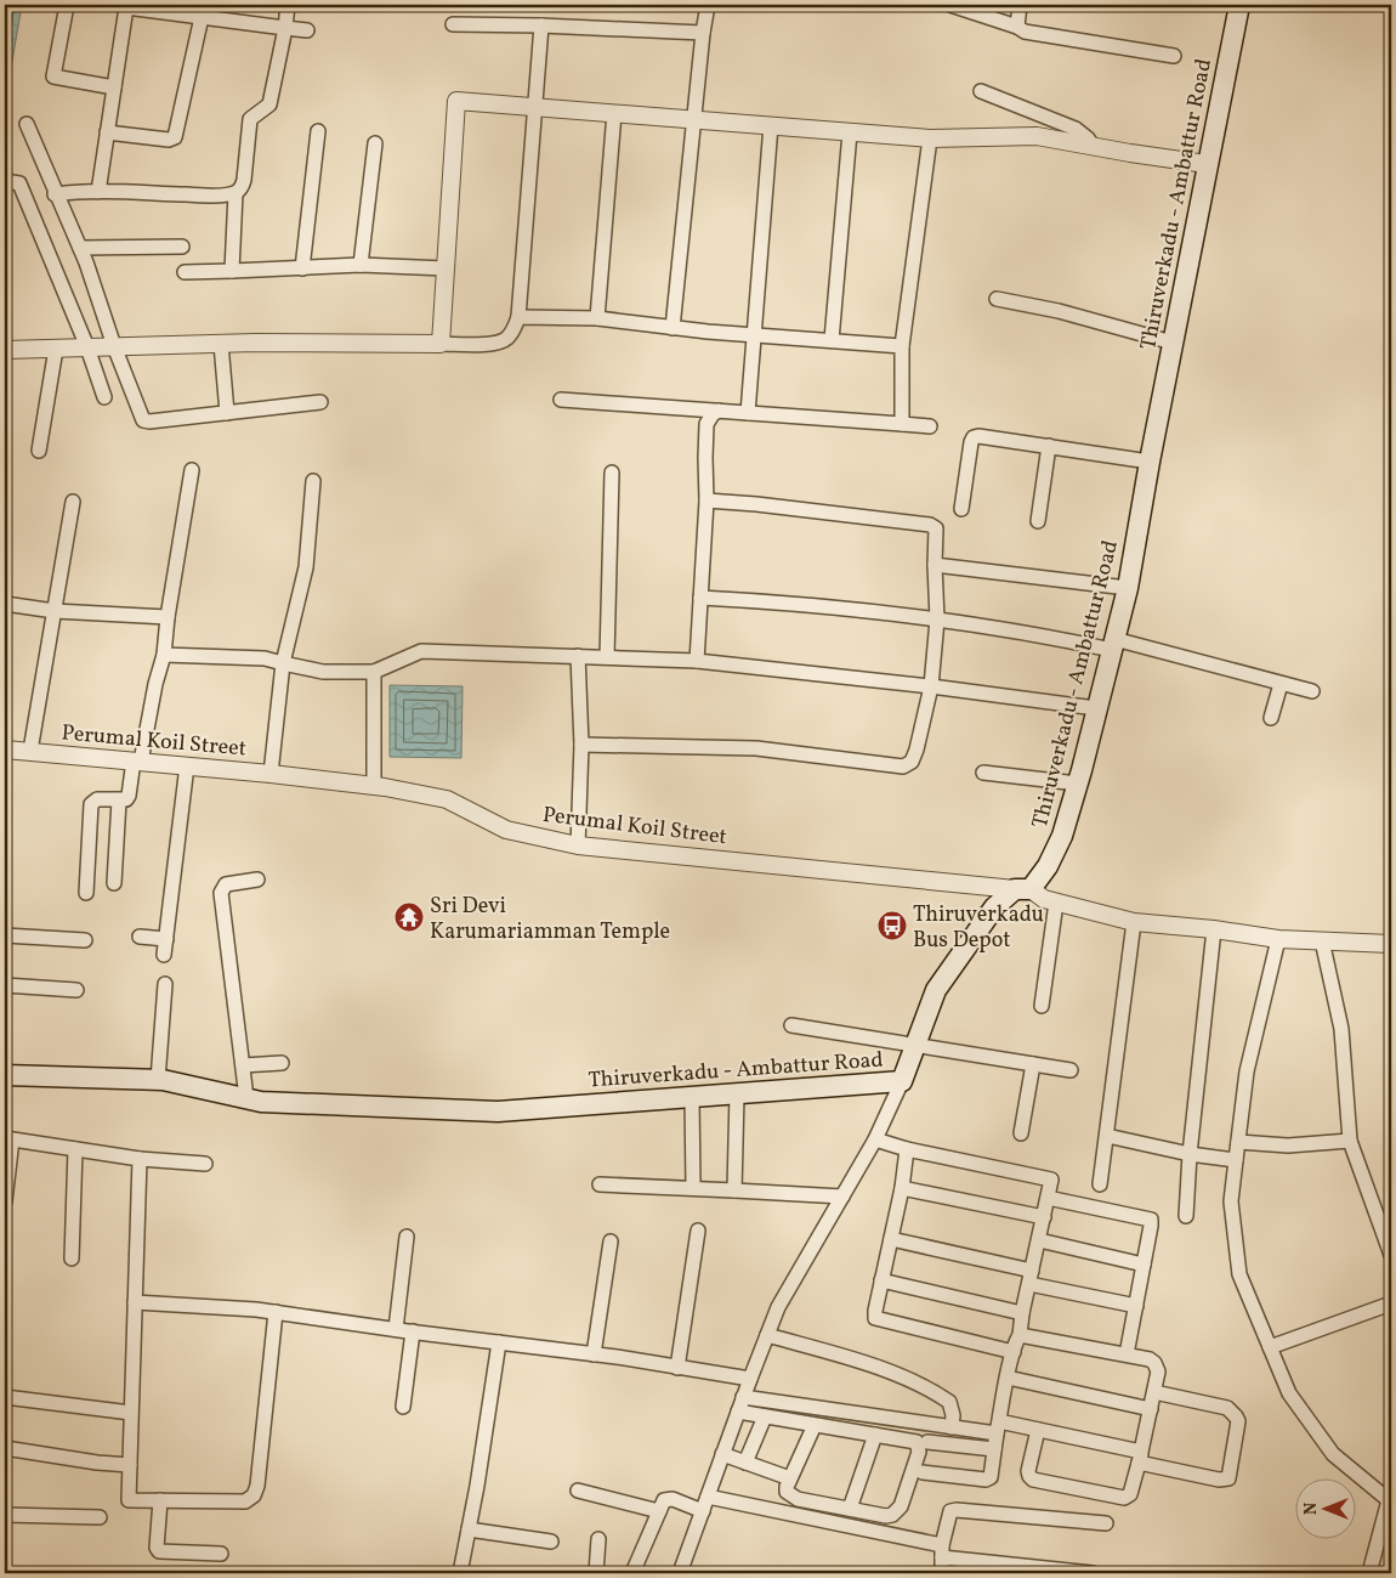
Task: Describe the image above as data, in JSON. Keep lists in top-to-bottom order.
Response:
{
  "streets": {
    "main road": ["Thiruverkadu - Ambattur Road"],
    "street": ["Perumal Koil Street"]
  },
  "crossings": [
    ["Thiruverkadu - Ambattur Road", "Perumal Koil Street"]
  ],
  "places": {
    "temple": ["Sri Devi Karumariamman Temple"],
    "bus stop": ["Thiruverkadu Bus Depot"]
  },
  "north": "left"
}
